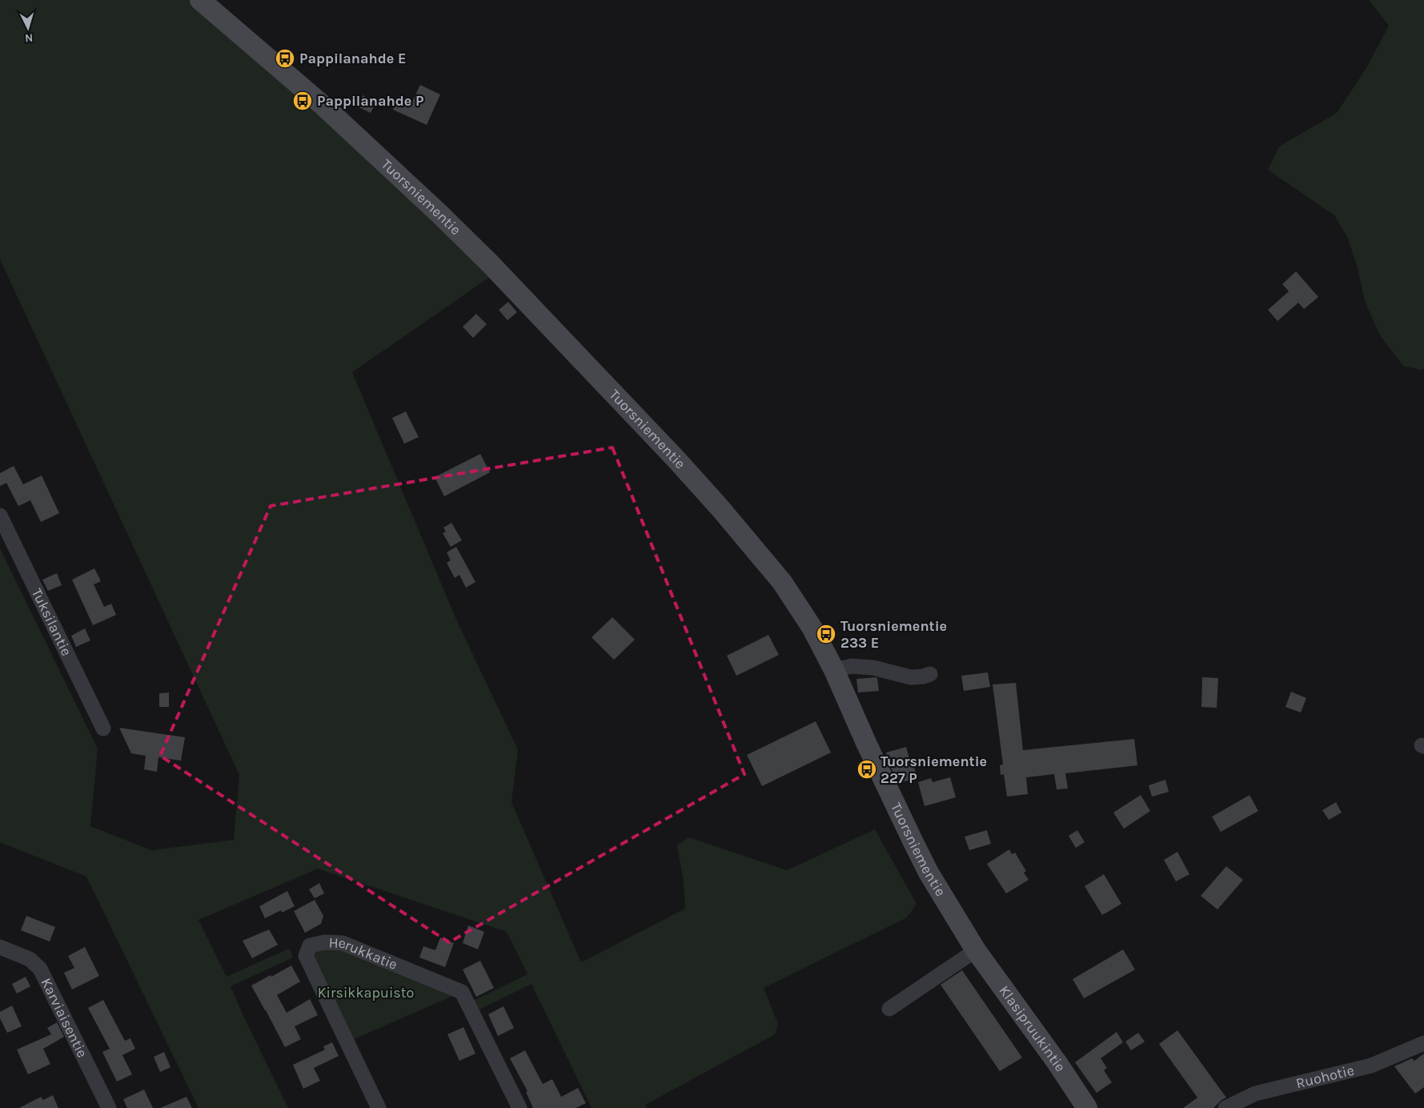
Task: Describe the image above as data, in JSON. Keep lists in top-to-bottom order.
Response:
{
  "streets": {
    "main road": ["Tuorsniementie", "Klasipruukintie"],
    "street": [
      "Tuksilantie",
      "Herukkatie",
      "Karviaisentie",
      "Ruohotie"
    ]
  },
  "crossings": [
    ["Tuorsniementie", "Klasipruukintie"]
  ],
  "parks": ["Kirsikkapuisto"],
  "places": {
    "bus stop": [
      "Pappilanahde E",
      "Pappilanahde P",
      "Tuorsniementie 233 E",
      "Tuorsniementie 227 P"
    ]
  },
  "north": "bottom"
}
